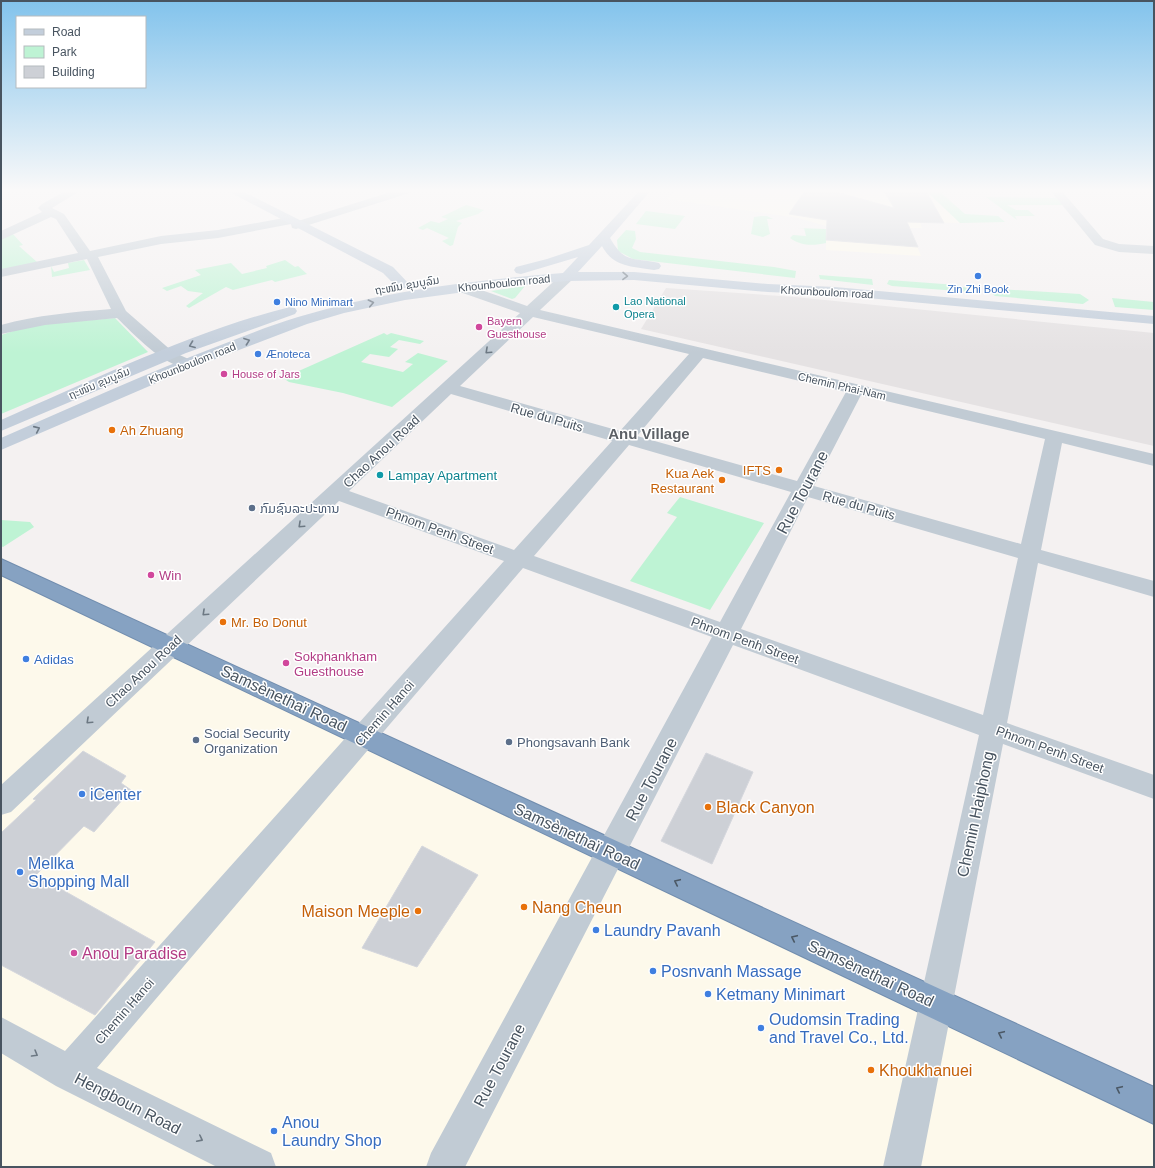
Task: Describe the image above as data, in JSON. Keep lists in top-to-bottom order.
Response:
{
  "streets": {
    "highway": ["Samsènethaï Road"],
    "street": [
      "Khounboulom road",
      "ຖະໜົນ ຂຸນບູລົມ",
      "Chemin Phai-Nam",
      "Rue du Puits",
      "Chao Anou Road",
      "Rue Tourane",
      "Phnom Penh Street",
      "Chemin Hanoi",
      "Chemin Haiphong",
      "Hengboun Road"
    ]
  },
  "crossings": [
    ["Khounboulom road", "ຖະໜົນ ຂຸນບູລົມ"],
    ["Khounboulom road", "Chemin Phai-Nam"],
    ["Khounboulom road", "Chao Anou Road"],
    ["ຖະໜົນ ຂຸນບູລົມ", "Chao Anou Road"],
    ["Chemin Phai-Nam", "Chao Anou Road"],
    ["Chemin Phai-Nam", "Rue Tourane"],
    ["Chemin Phai-Nam", "Chemin Hanoi"],
    ["Chemin Phai-Nam", "Chemin Haiphong"],
    ["Rue du Puits", "Chao Anou Road"],
    ["Rue du Puits", "Rue Tourane"],
    ["Rue du Puits", "Chemin Hanoi"],
    ["Rue du Puits", "Chemin Haiphong"],
    ["Chao Anou Road", "Phnom Penh Street"],
    ["Chao Anou Road", "Samsènethaï Road"],
    ["Rue Tourane", "Phnom Penh Street"],
    ["Rue Tourane", "Samsènethaï Road"],
    ["Phnom Penh Street", "Chemin Hanoi"],
    ["Phnom Penh Street", "Chemin Haiphong"],
    ["Samsènethaï Road", "Chemin Hanoi"],
    ["Samsènethaï Road", "Chemin Haiphong"],
    ["Chemin Hanoi", "Hengboun Road"]
  ],
  "one_way": ["Chao Anou Road", "Samsènethaï Road", "Hengboun Road"],
  "districts": ["Anu Village"],
  "places": [
    "Zin Zhi Book",
    "Nino Minimart",
    "Lao National Opera",
    "Bayern Guesthouse",
    "Ænoteca",
    "House of Jars",
    "Ah Zhuang",
    "IFTS",
    "Lampay Apartment",
    "Kua Aek Restaurant",
    "ກົມຊົນລະປະທານ",
    "Win",
    "Mr. Bo Donut",
    "Adidas",
    "Sokphankham Guesthouse",
    "Social Security Organization",
    "Phongsavanh Bank",
    "iCenter",
    "Black Canyon",
    "Mellka Shopping Mall",
    "Nang Cheun",
    "Maison Meeple",
    "Laundry Pavanh",
    "Anou Paradise",
    "Posnvanh Massage",
    "Ketmany Minimart",
    "Oudomsin Trading and Travel Co., Ltd.",
    "Khoukhanuei",
    "Anou Laundry Shop"
  ],
  "legend": ["Road", "Park", "Building"]
}
